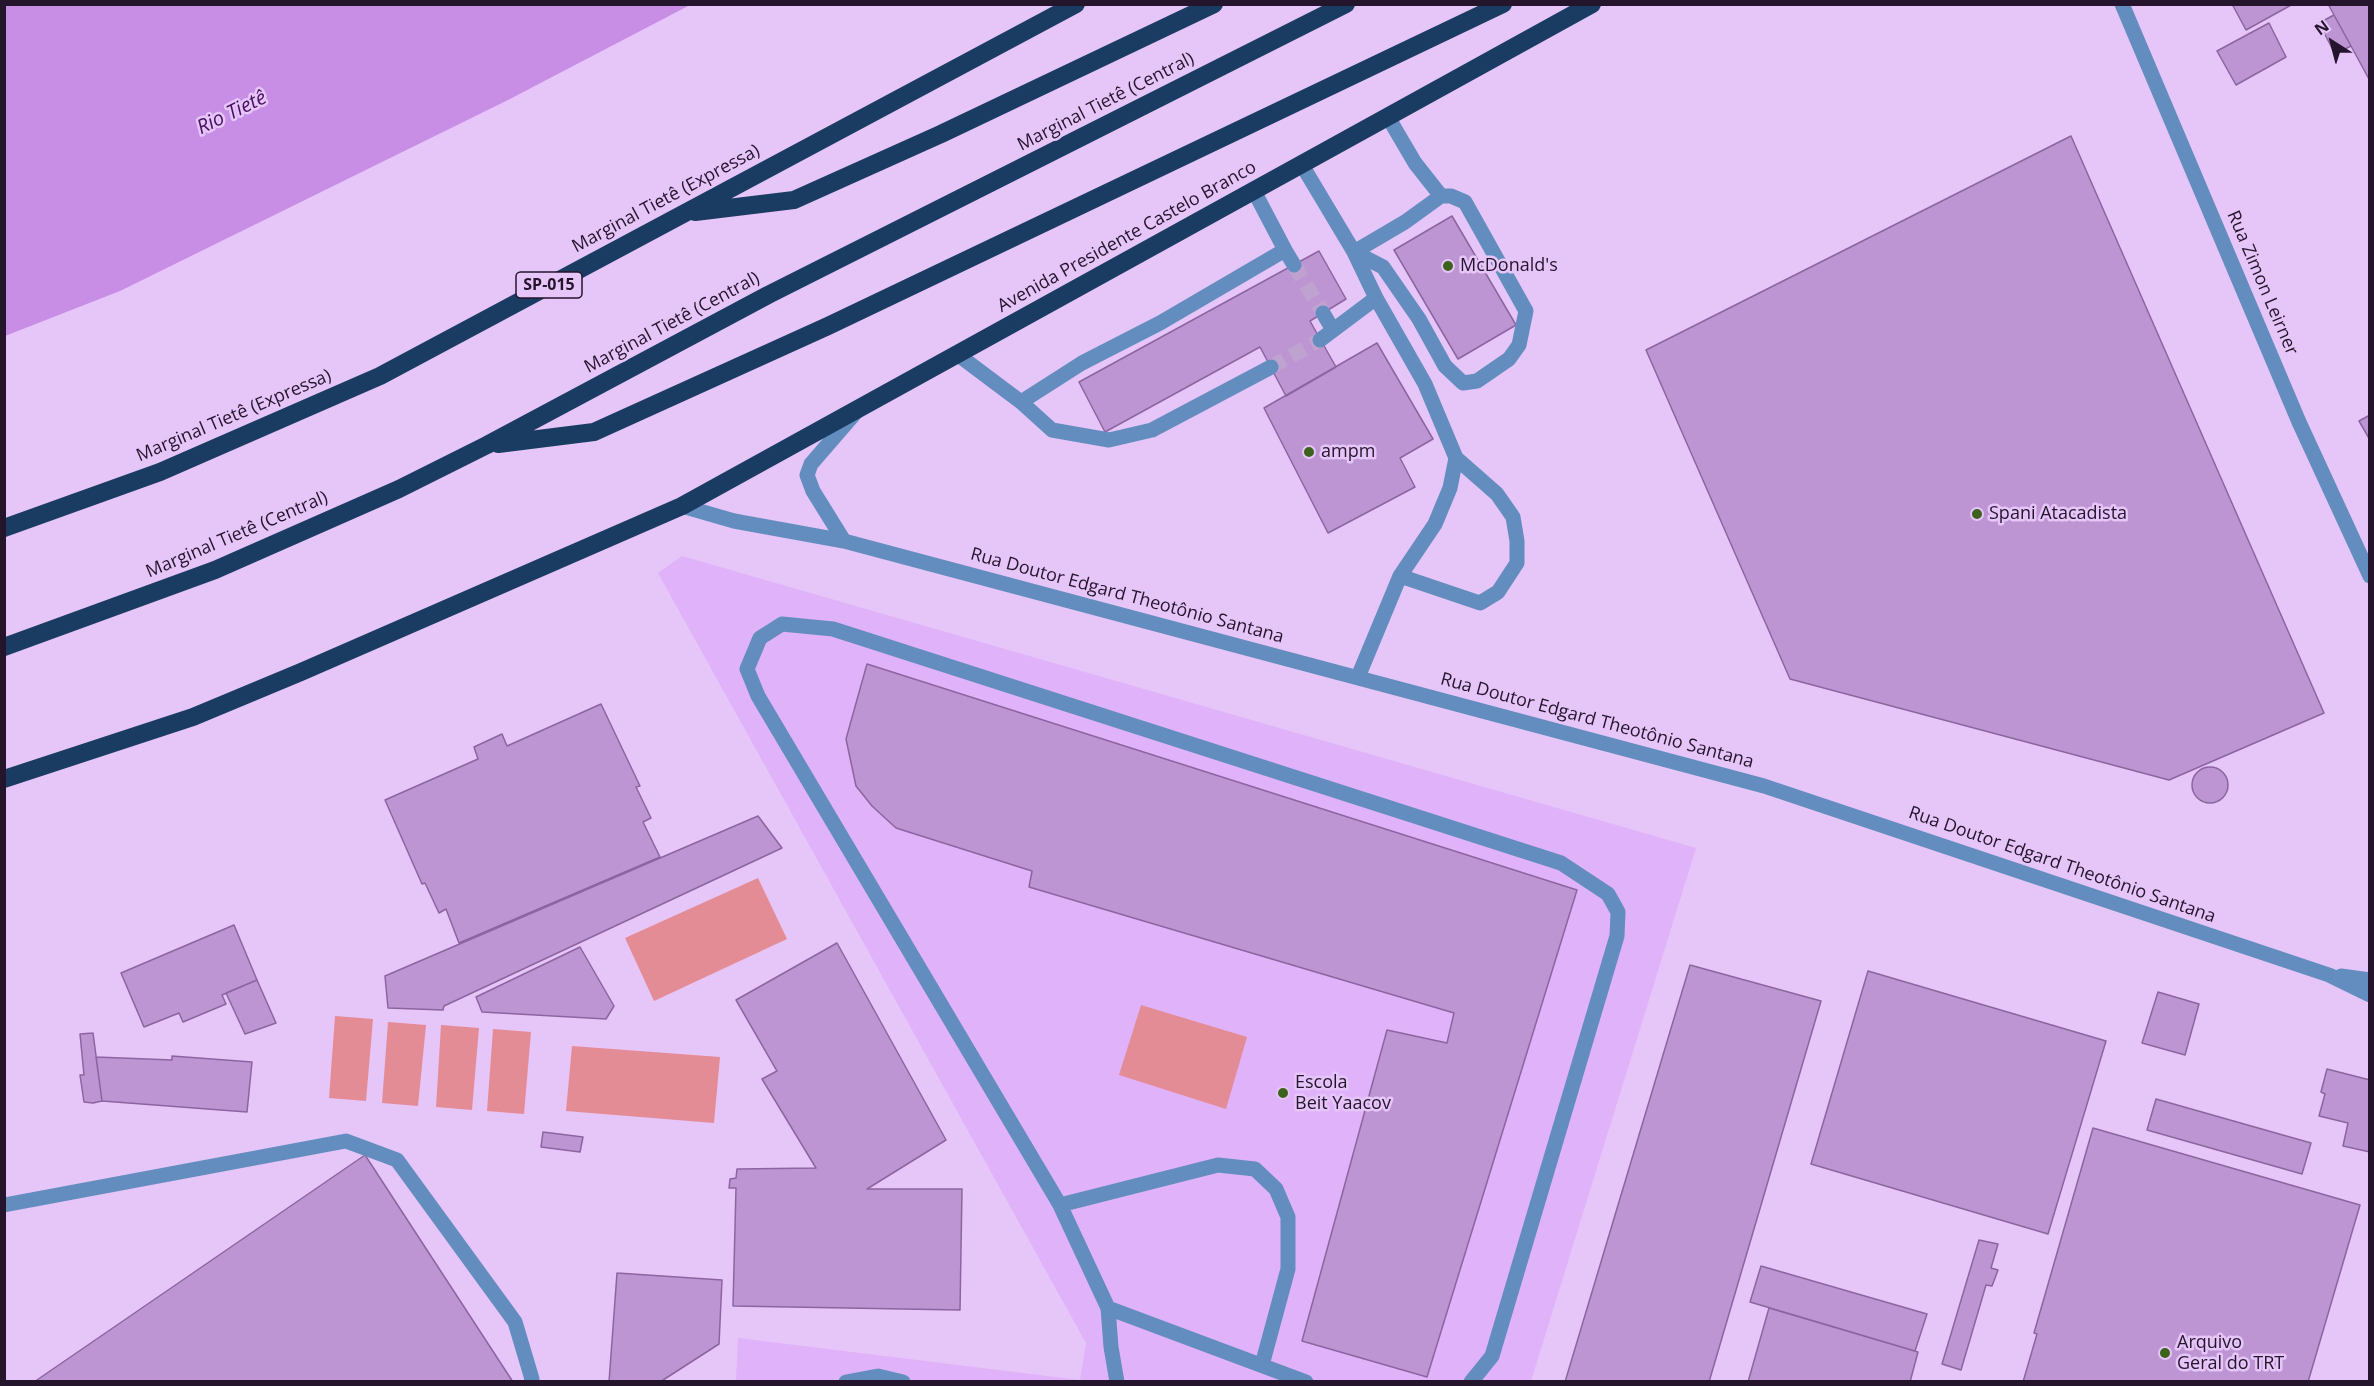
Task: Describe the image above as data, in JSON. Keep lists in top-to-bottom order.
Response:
{
  "streets": {
    "highway": [
      "Marginal Tietê (Central)",
      "Marginal Tietê (Expressa)",
      "Avenida Presidente Castelo Branco",
      "SP-015"
    ],
    "street": ["Rua Zimon Leirner", "Rua Doutor Edgard Theotônio Santana"]
  },
  "crossings": [
    ["Avenida Presidente Castelo Branco", "Rua Doutor Edgard Theotônio Santana"]
  ],
  "water": ["Rio Tietê"],
  "places": [
    "McDonald's",
    "ampm",
    "Spani Atacadista",
    "Escola Beit Yaacov",
    "Arquivo Geral do TRT"
  ],
  "north": "top left"
}
